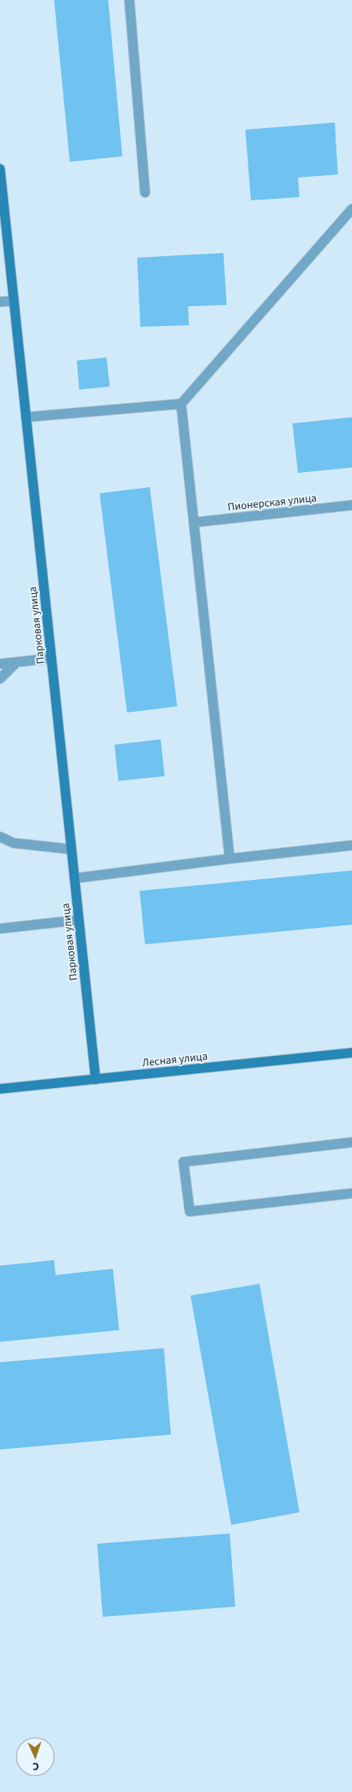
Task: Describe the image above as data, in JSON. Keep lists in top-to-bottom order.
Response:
{
  "streets": {
    "street": ["Пионерская улица", "Парковая улица", "Лесная улица"]
  },
  "crossings": [
    ["Парковая улица", "Лесная улица"]
  ],
  "north": "bottom"
}
